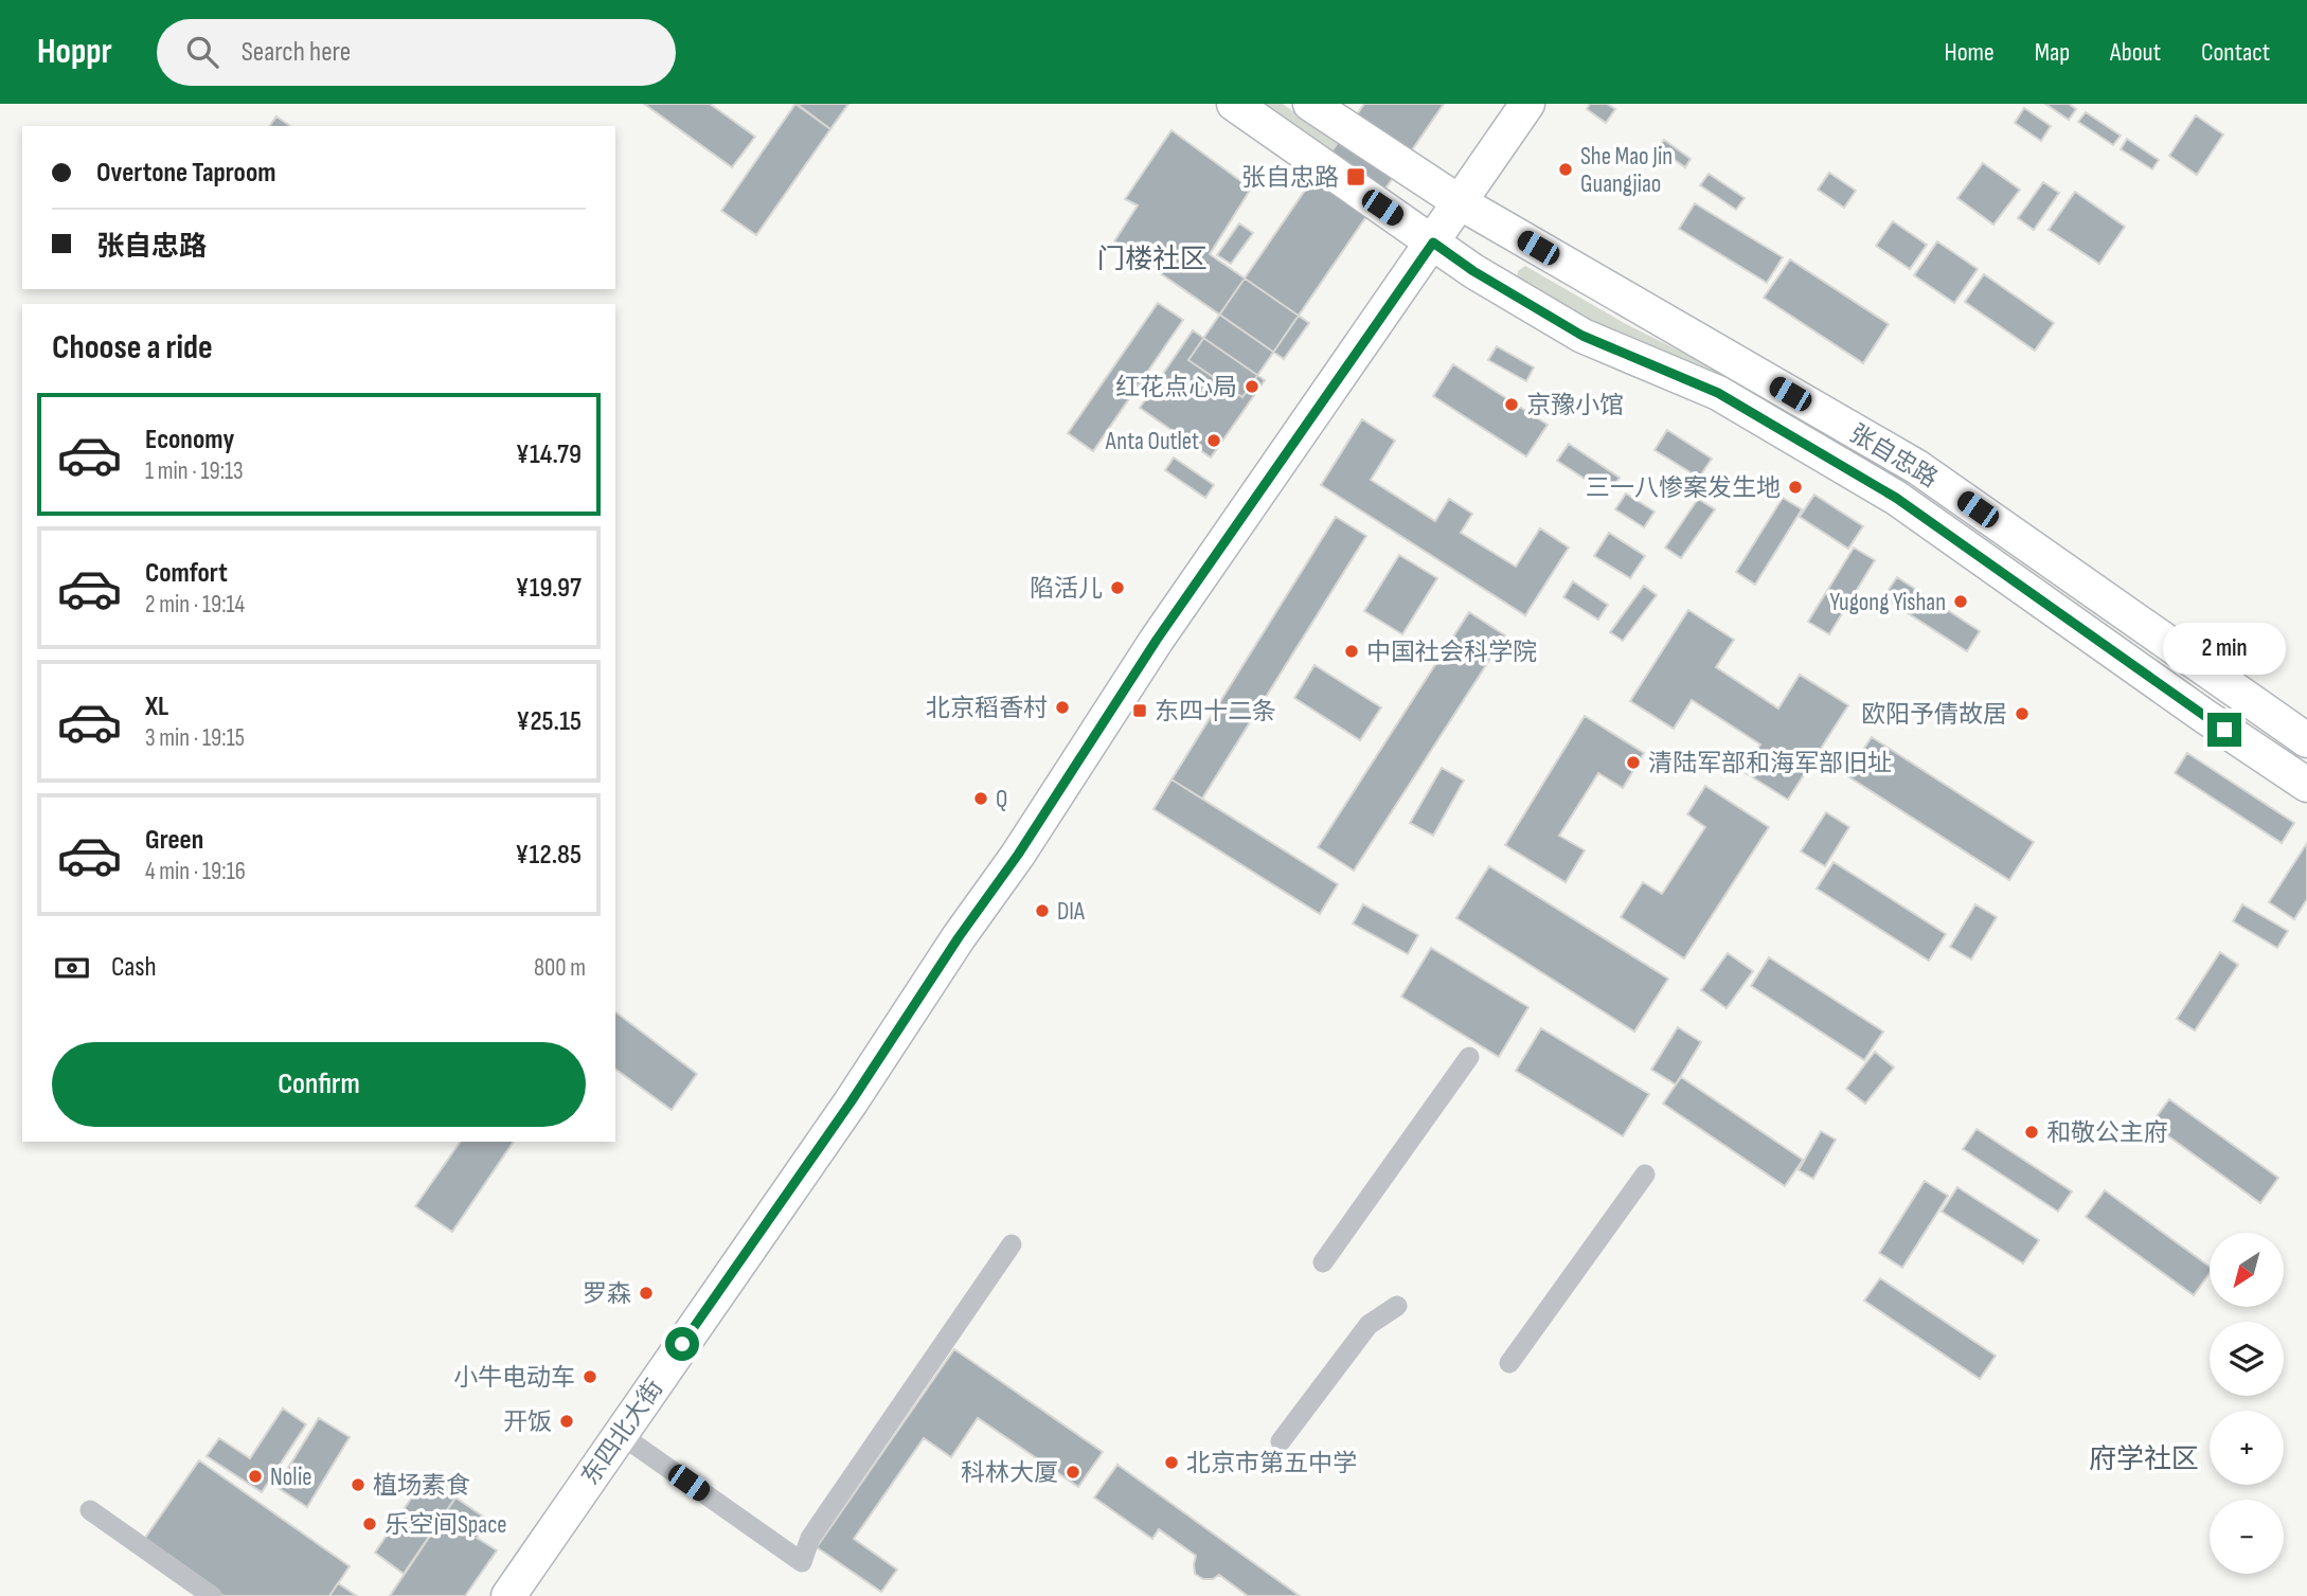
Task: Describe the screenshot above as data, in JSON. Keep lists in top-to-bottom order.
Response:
{
  "streets": {
    "main road": ["张自忠路", "东四北大街"]
  },
  "crossings": [
    ["张自忠路", "东四北大街"]
  ],
  "districts": ["门楼社区", "府学社区"],
  "places": {
    "other": [
      "She Mao Jin Guangjiao",
      "红花点心局",
      "京豫小馆",
      "Anta Outlet",
      "三一八惨案发生地",
      "陷活儿",
      "Yugong Yishan",
      "中国社会科学院",
      "北京稻香村",
      "欧阳予倩故居",
      "清陆军部和海军部旧址",
      "Q",
      "DIA",
      "和敬公主府",
      "罗森",
      "小牛电动车",
      "开饭",
      "北京市第五中学",
      "科林大厦",
      "Nolie",
      "植场素食",
      "乐空间Space"
    ],
    "transit": ["张自忠路", "东四十二条"]
  },
  "north": "bottom left",
  "page": {
    "header": "Hoppr",
    "search": "Search here",
    "nav": [
      "Home",
      "Map",
      "About",
      "Contact"
    ],
    "banner": ["Overtone Taproom", "张自忠路"],
    "heading": "Choose a ride",
    "list": [
      {
        "name": "Economy",
        "note": "1 min · 19:13",
        "value": "¥14.79"
      },
      {
        "name": "Comfort",
        "note": "2 min · 19:14",
        "value": "¥19.97"
      },
      {
        "name": "XL",
        "note": "3 min · 19:15",
        "value": "¥25.15"
      },
      {
        "name": "Green",
        "note": "4 min · 19:16",
        "value": "¥12.85"
      }
    ],
    "bubble": "2 min",
    "pay": ["Cash", "800 m"],
    "buttons": "Confirm",
    "map_buttons": ["+", "−"]
  }
}
